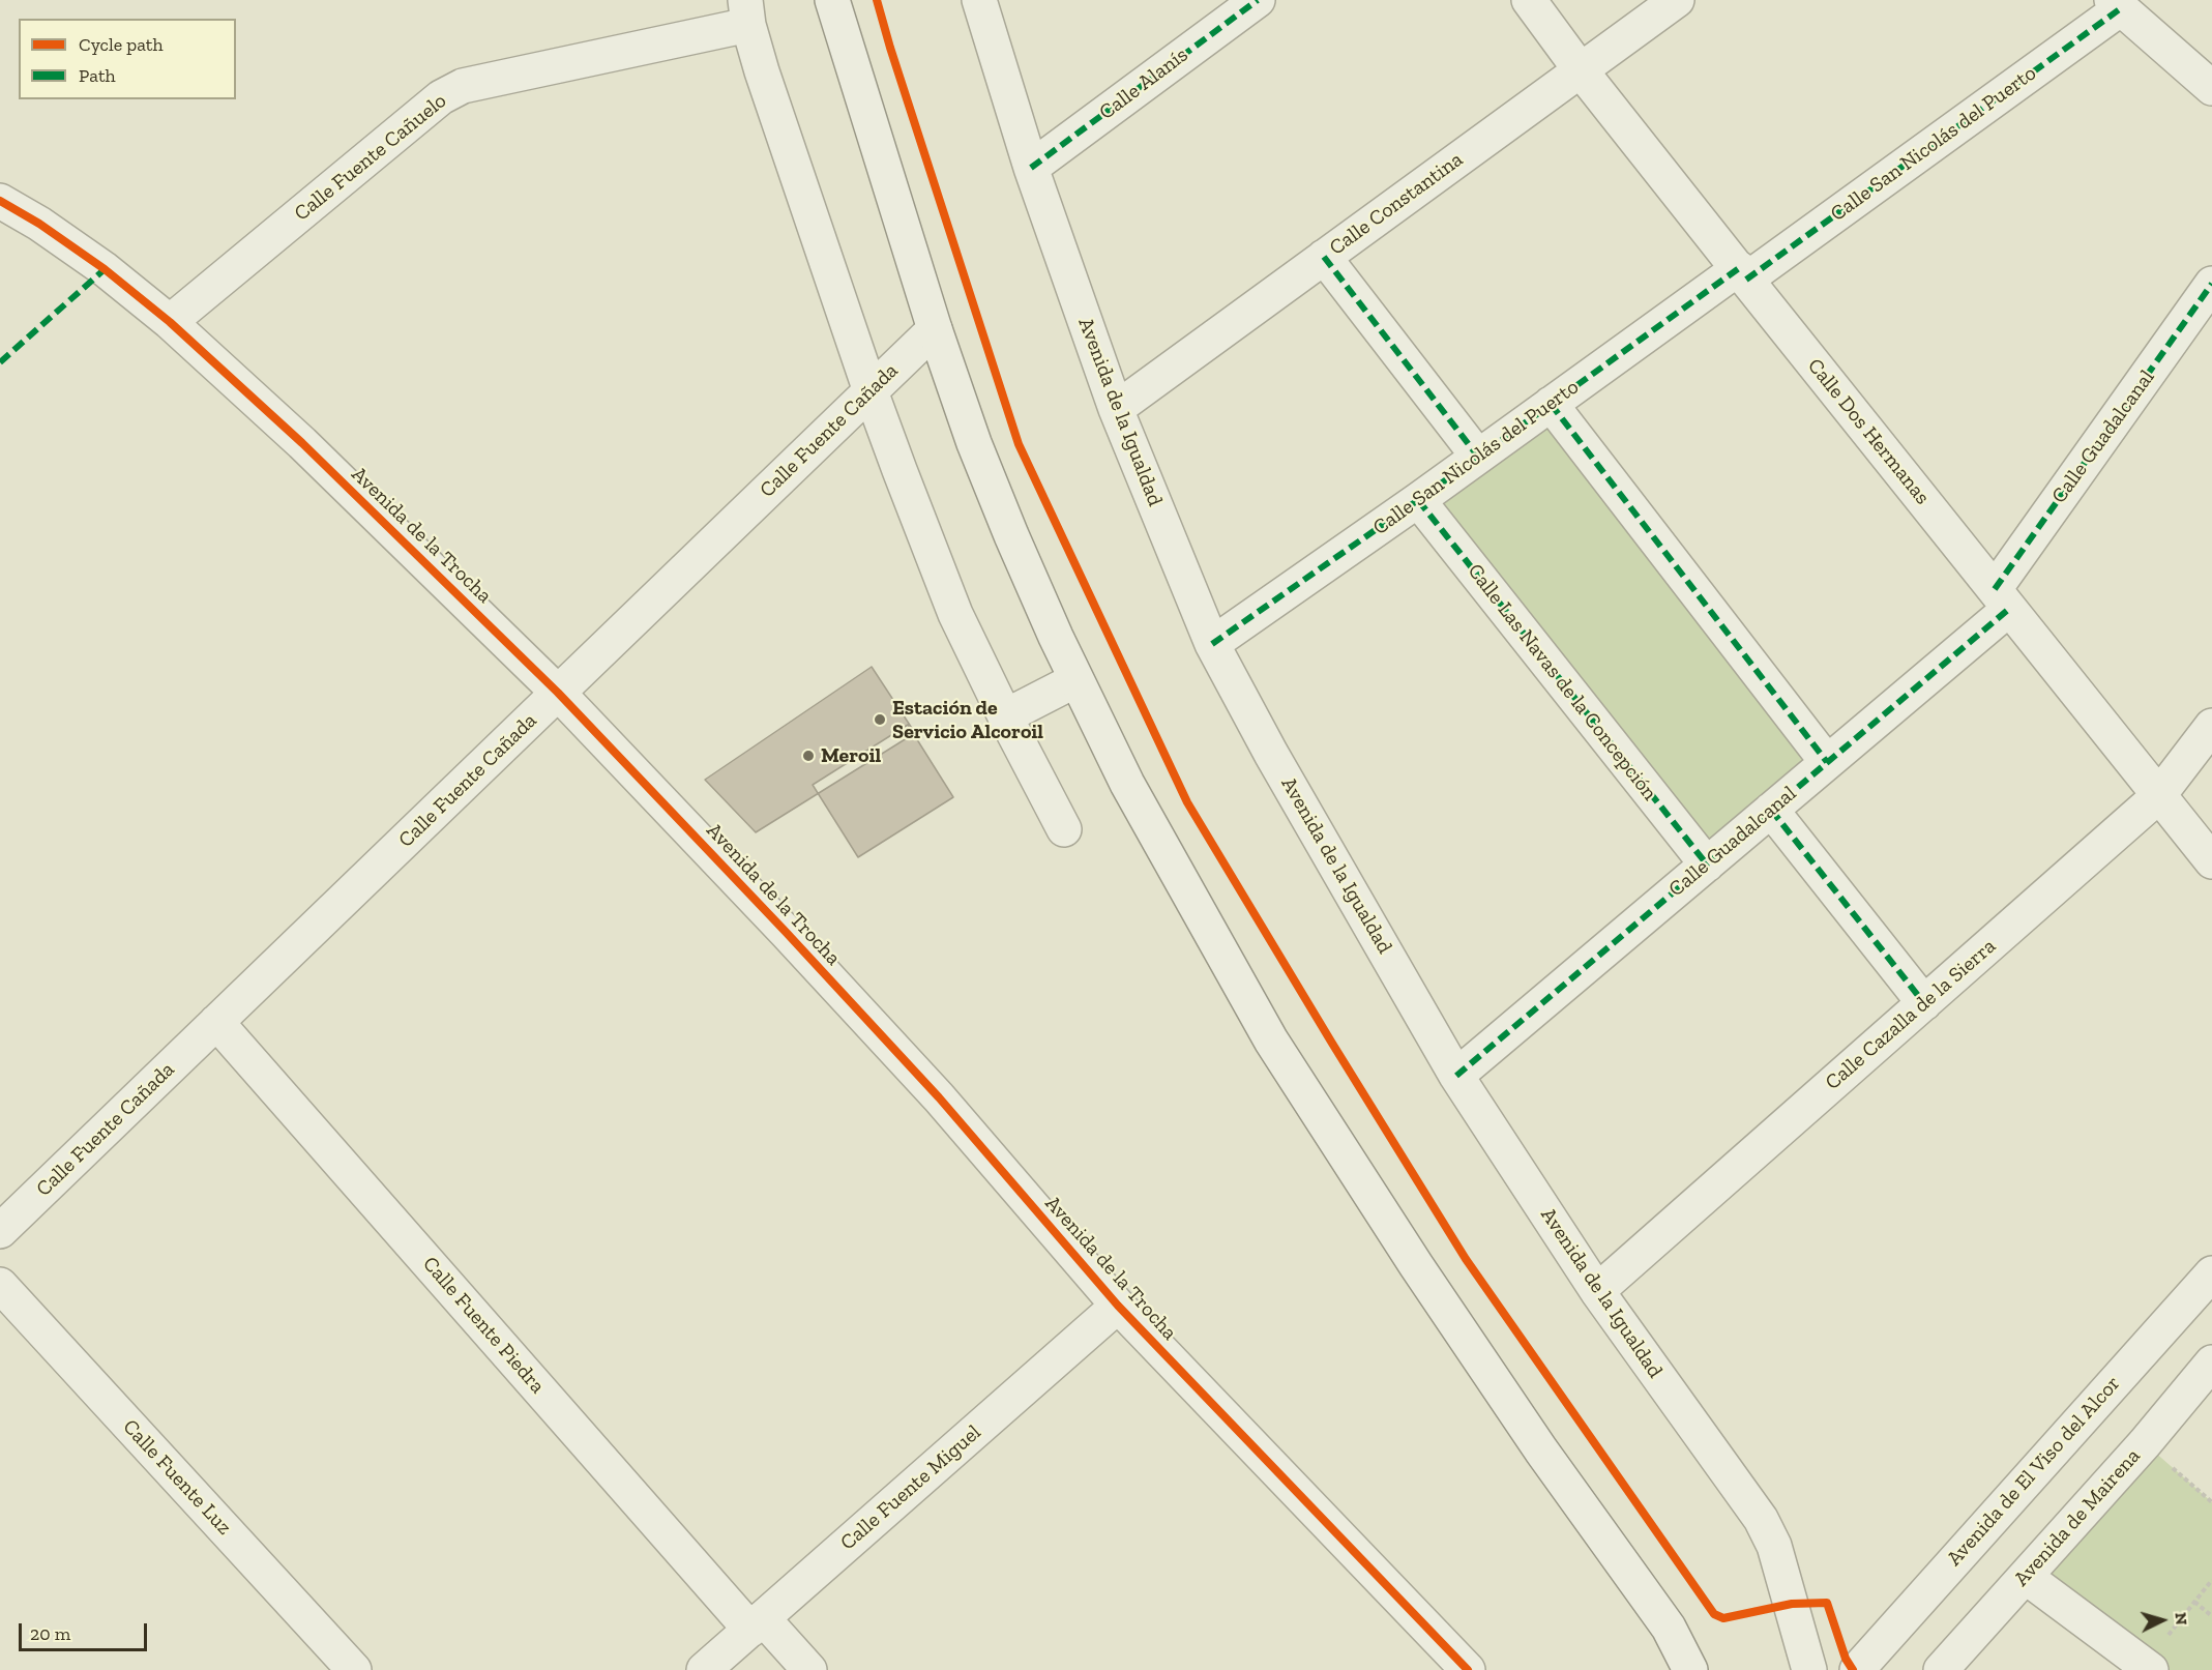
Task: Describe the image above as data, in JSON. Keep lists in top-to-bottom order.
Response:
{
  "streets": {
    "street": [
      "Calle Alanís",
      "Calle San Nicolás del Puerto",
      "Calle Fuente Cañuelo",
      "Calle Constantina",
      "Avenida de la Igualdad",
      "Calle Fuente Cañada",
      "Calle Dos Hermanas",
      "Calle Guadalcanal",
      "Avenida de la Trocha",
      "Calle Las Navas de la Concepción",
      "Calle Cazalla de la Sierra",
      "Calle Fuente Piedra",
      "Avenida de El Viso del Alcor",
      "Calle Fuente Luz",
      "Calle Fuente Miguel",
      "Avenida de Mairena"
    ]
  },
  "crossings": [
    ["Calle Alanís", "Avenida de la Igualdad"],
    ["Calle San Nicolás del Puerto", "Avenida de la Igualdad"],
    ["Calle San Nicolás del Puerto", "Calle Dos Hermanas"],
    ["Calle San Nicolás del Puerto", "Calle Las Navas de la Concepción"],
    ["Calle Fuente Cañuelo", "Avenida de la Trocha"],
    ["Calle Constantina", "Avenida de la Igualdad"],
    ["Calle Constantina", "Calle Dos Hermanas"],
    ["Avenida de la Igualdad", "Calle Guadalcanal"],
    ["Avenida de la Igualdad", "Calle Cazalla de la Sierra"],
    ["Calle Fuente Cañada", "Avenida de la Trocha"],
    ["Calle Fuente Cañada", "Calle Fuente Piedra"],
    ["Calle Dos Hermanas", "Calle Guadalcanal"],
    ["Calle Dos Hermanas", "Calle Cazalla de la Sierra"],
    ["Calle Guadalcanal", "Calle Las Navas de la Concepción"],
    ["Avenida de la Trocha", "Calle Fuente Miguel"],
    ["Calle Fuente Piedra", "Calle Fuente Miguel"]
  ],
  "places": ["Estación de Servicio Alcoroil", "Meroil"],
  "legend": ["Cycle path", "Path"],
  "scale_bar": "20 m",
  "north": "right"
}
